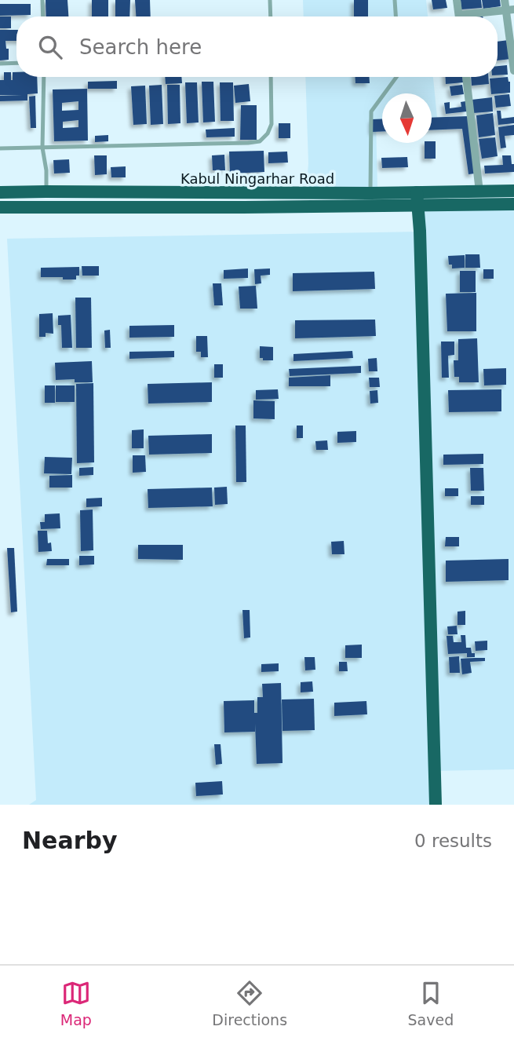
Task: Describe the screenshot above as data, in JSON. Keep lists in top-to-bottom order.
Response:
{
  "streets": {
    "highway": ["Kabul Ningarhar Road"]
  },
  "north": "bottom",
  "page": {
    "search": "Search here",
    "heading": ["Nearby", "0 results"],
    "nav": ["Map", "Directions", "Saved"]
  }
}
